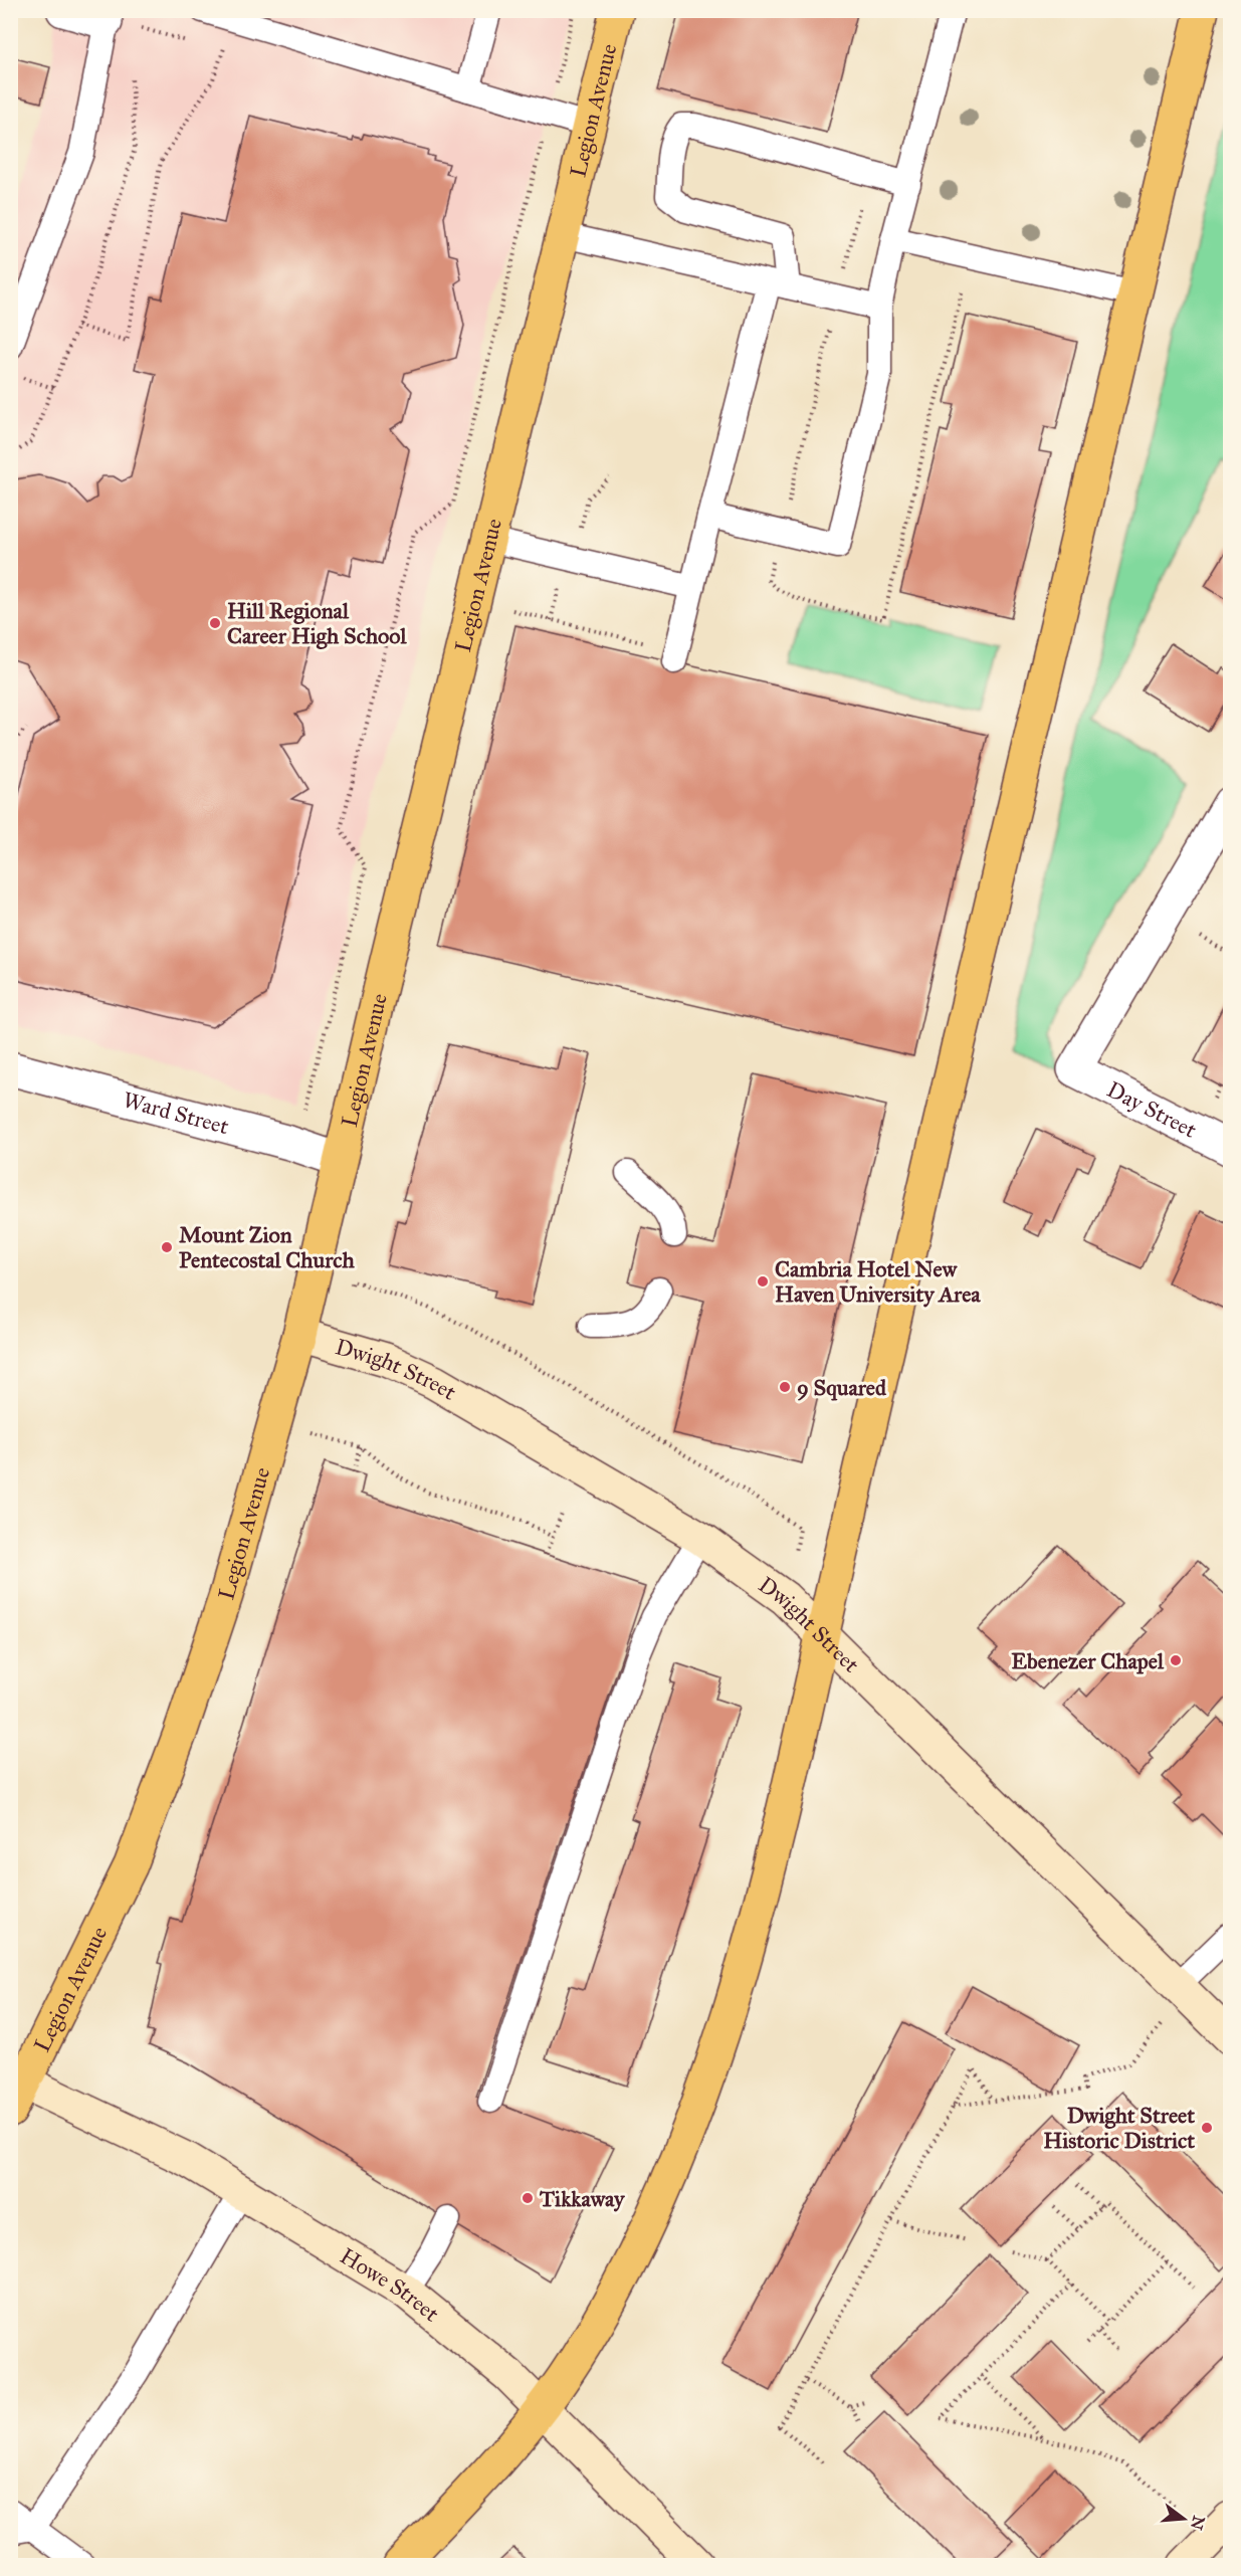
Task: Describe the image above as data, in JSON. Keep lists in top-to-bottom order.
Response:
{
  "streets": {
    "highway": ["Legion Avenue"],
    "main road": ["Dwight Street", "Howe Street"],
    "street": ["Day Street", "Ward Street"]
  },
  "crossings": [
    ["Legion Avenue", "Ward Street"],
    ["Legion Avenue", "Dwight Street"],
    ["Legion Avenue", "Howe Street"]
  ],
  "places": [
    "Hill Regional Career High School",
    "Mount Zion Pentecostal Church",
    "Cambria Hotel New Haven University Area",
    "9 Squared",
    "Ebenezer Chapel",
    "Dwight Street Historic District",
    "Tikkaway"
  ],
  "north": "right"
}
